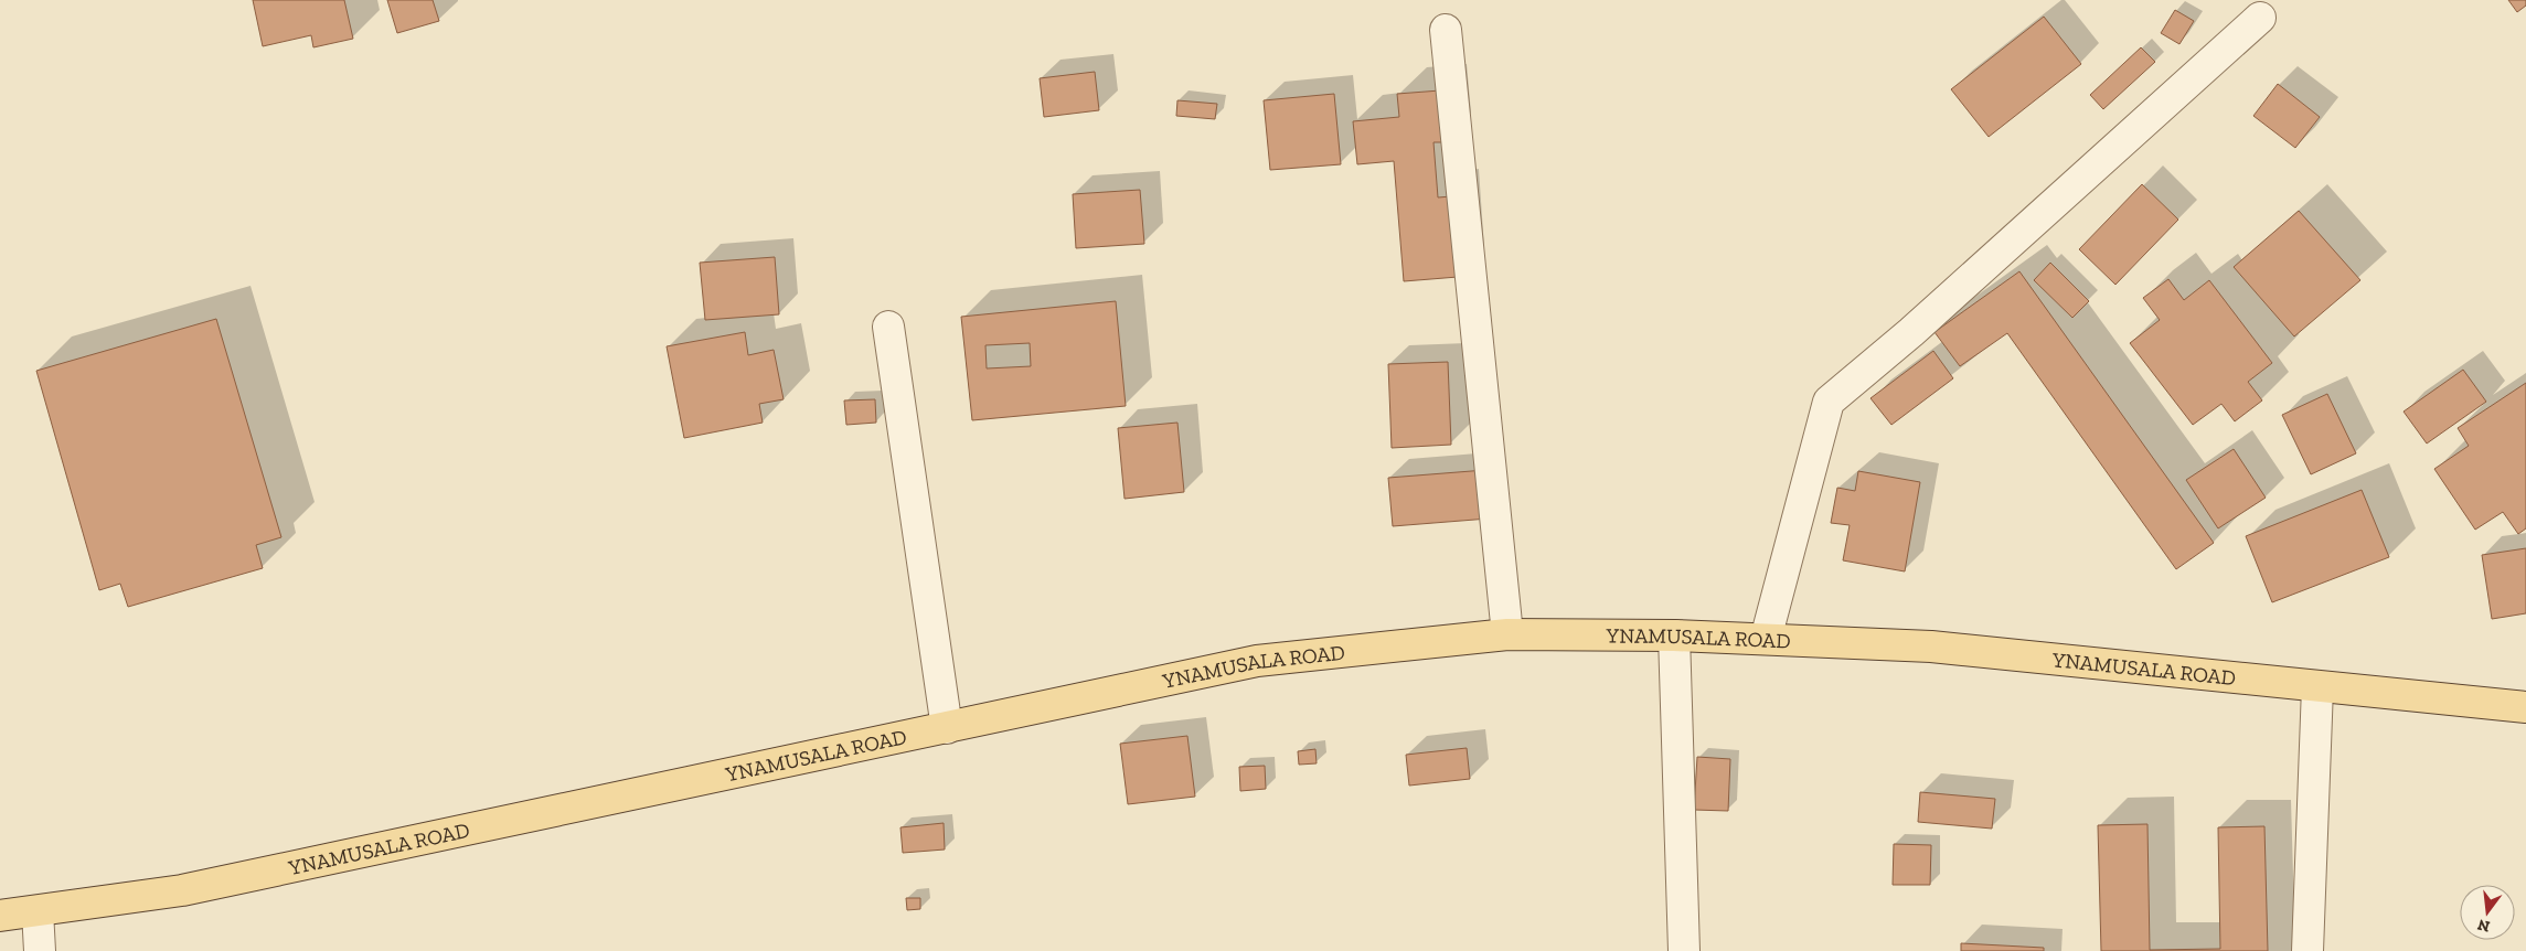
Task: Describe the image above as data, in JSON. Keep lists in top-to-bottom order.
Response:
{
  "streets": {
    "main road": ["YNAMUSALA ROAD"]
  },
  "north": "bottom"
}
